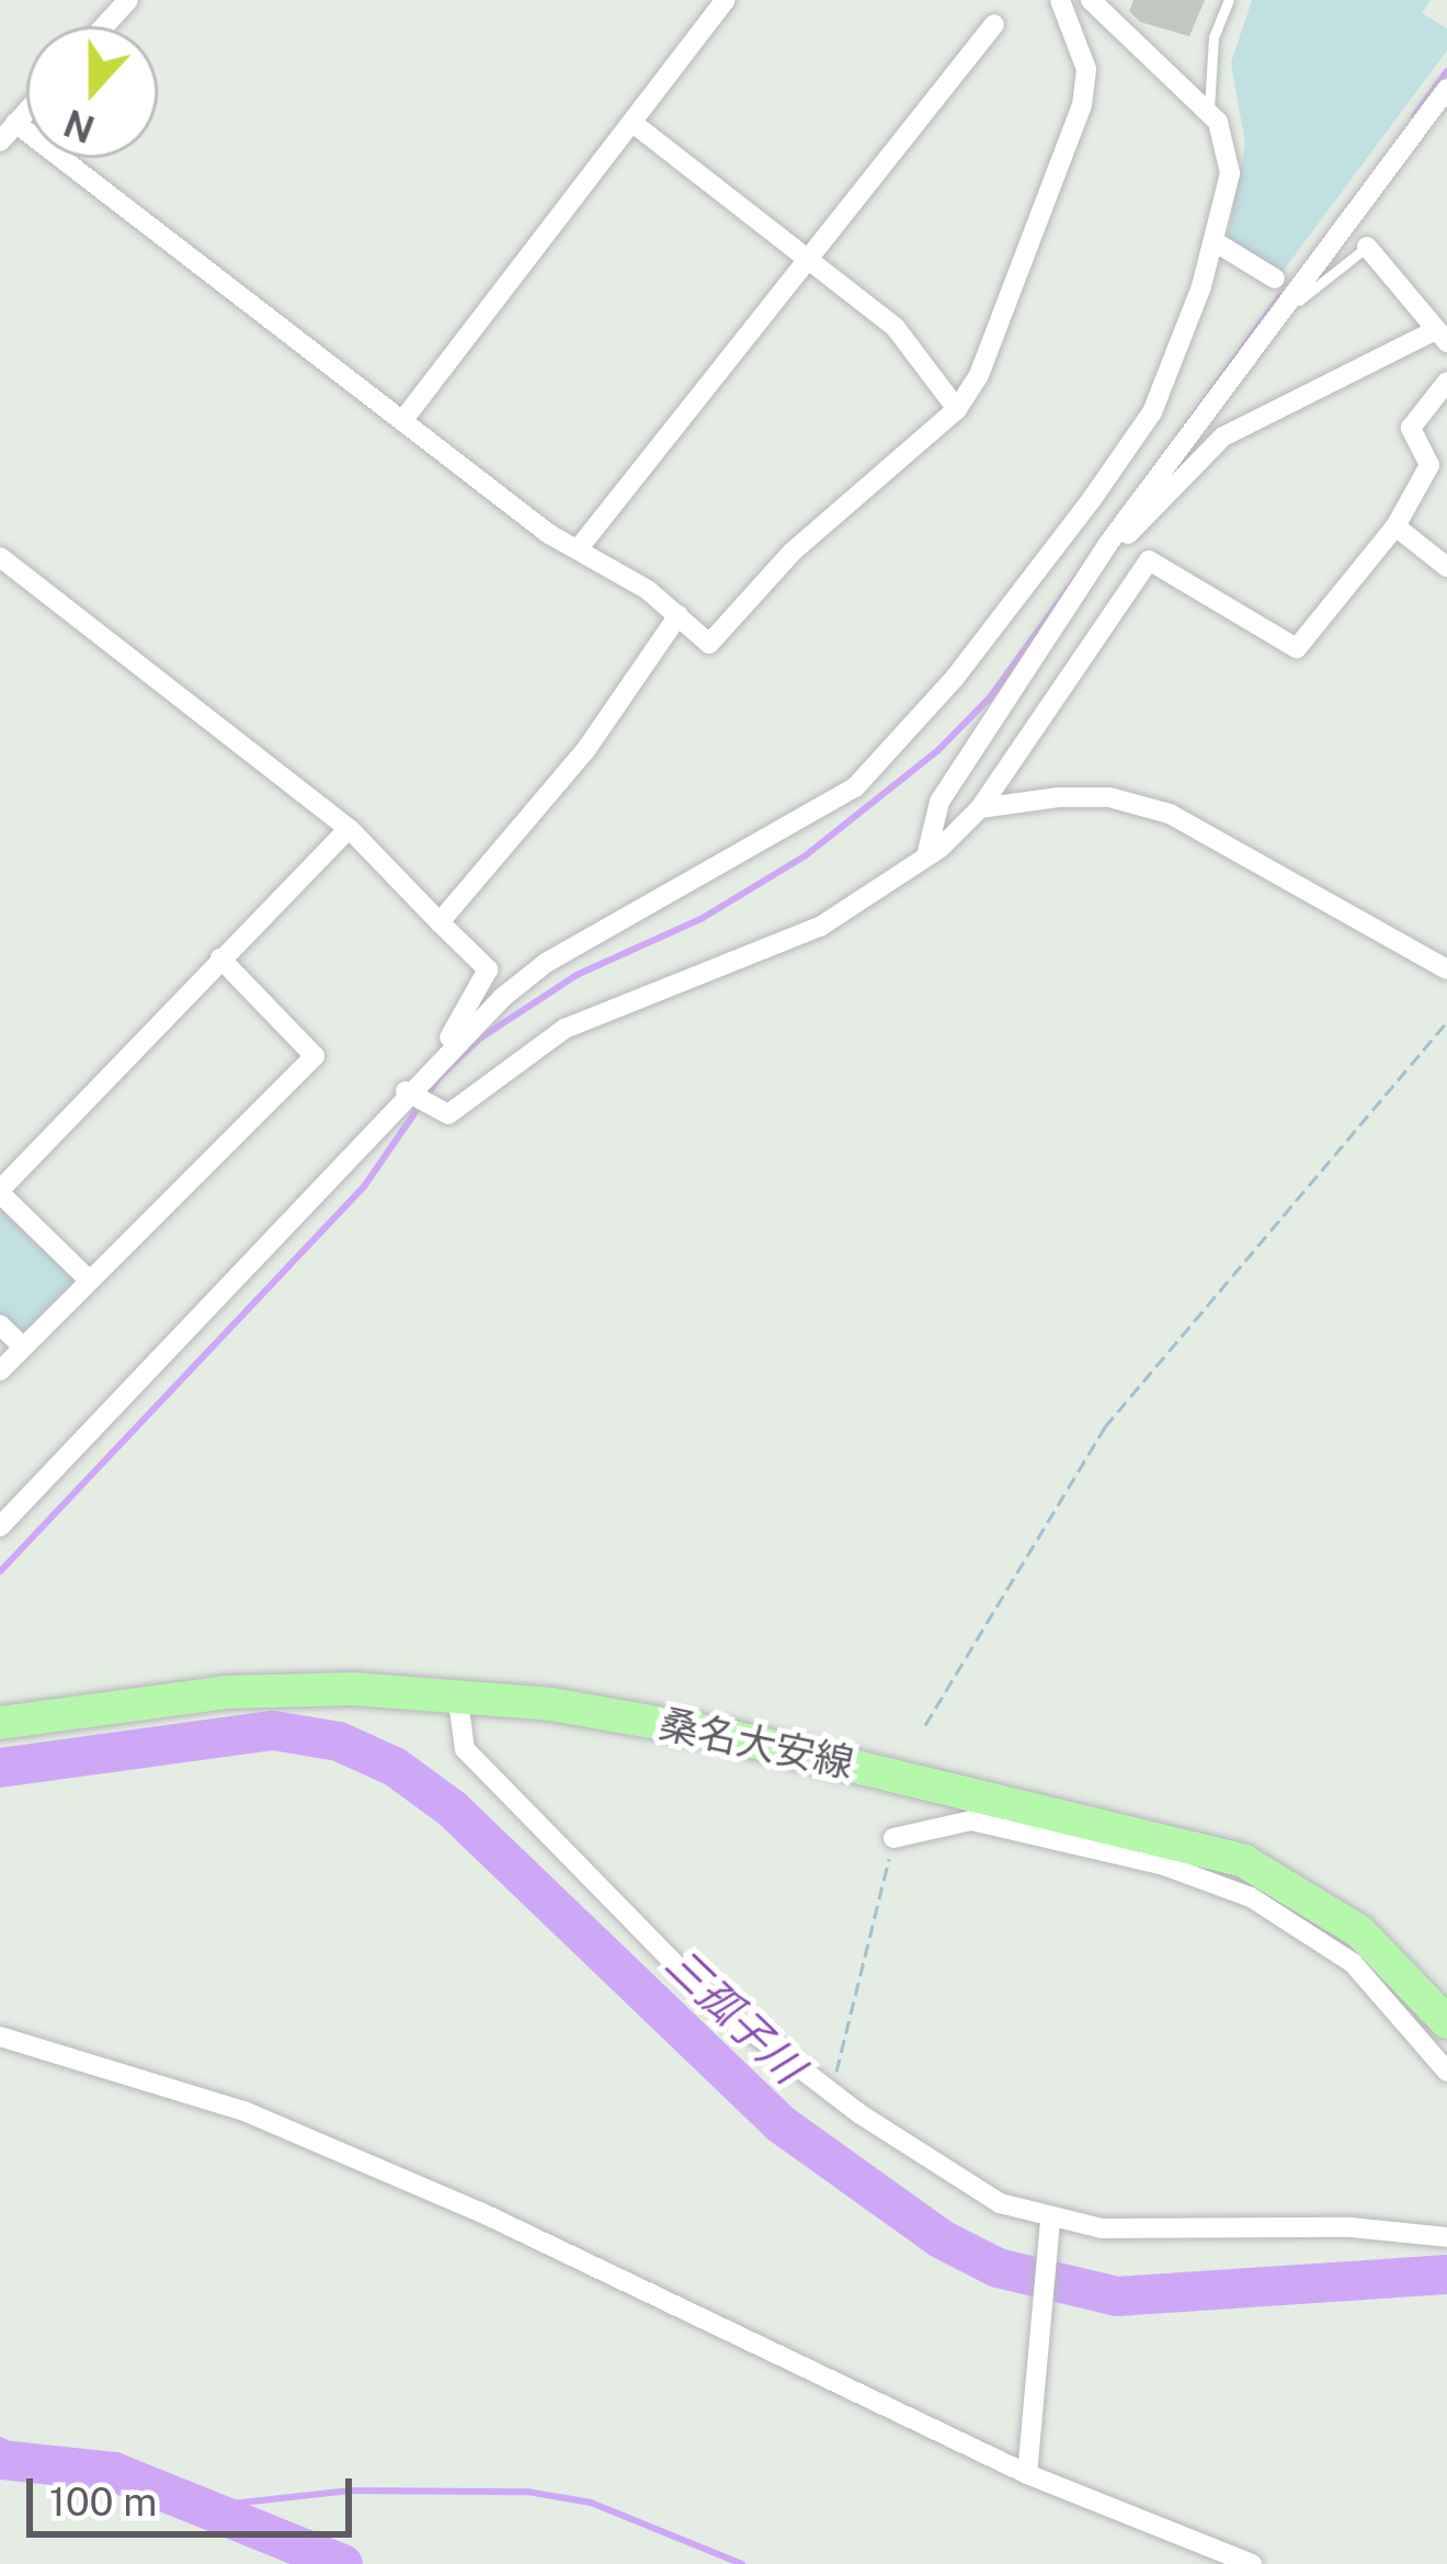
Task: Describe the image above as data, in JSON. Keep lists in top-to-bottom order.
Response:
{
  "streets": {
    "main road": ["桑名大安線"]
  },
  "water": ["三孤子川"],
  "scale_bar": "100 m",
  "north": "bottom"
}
